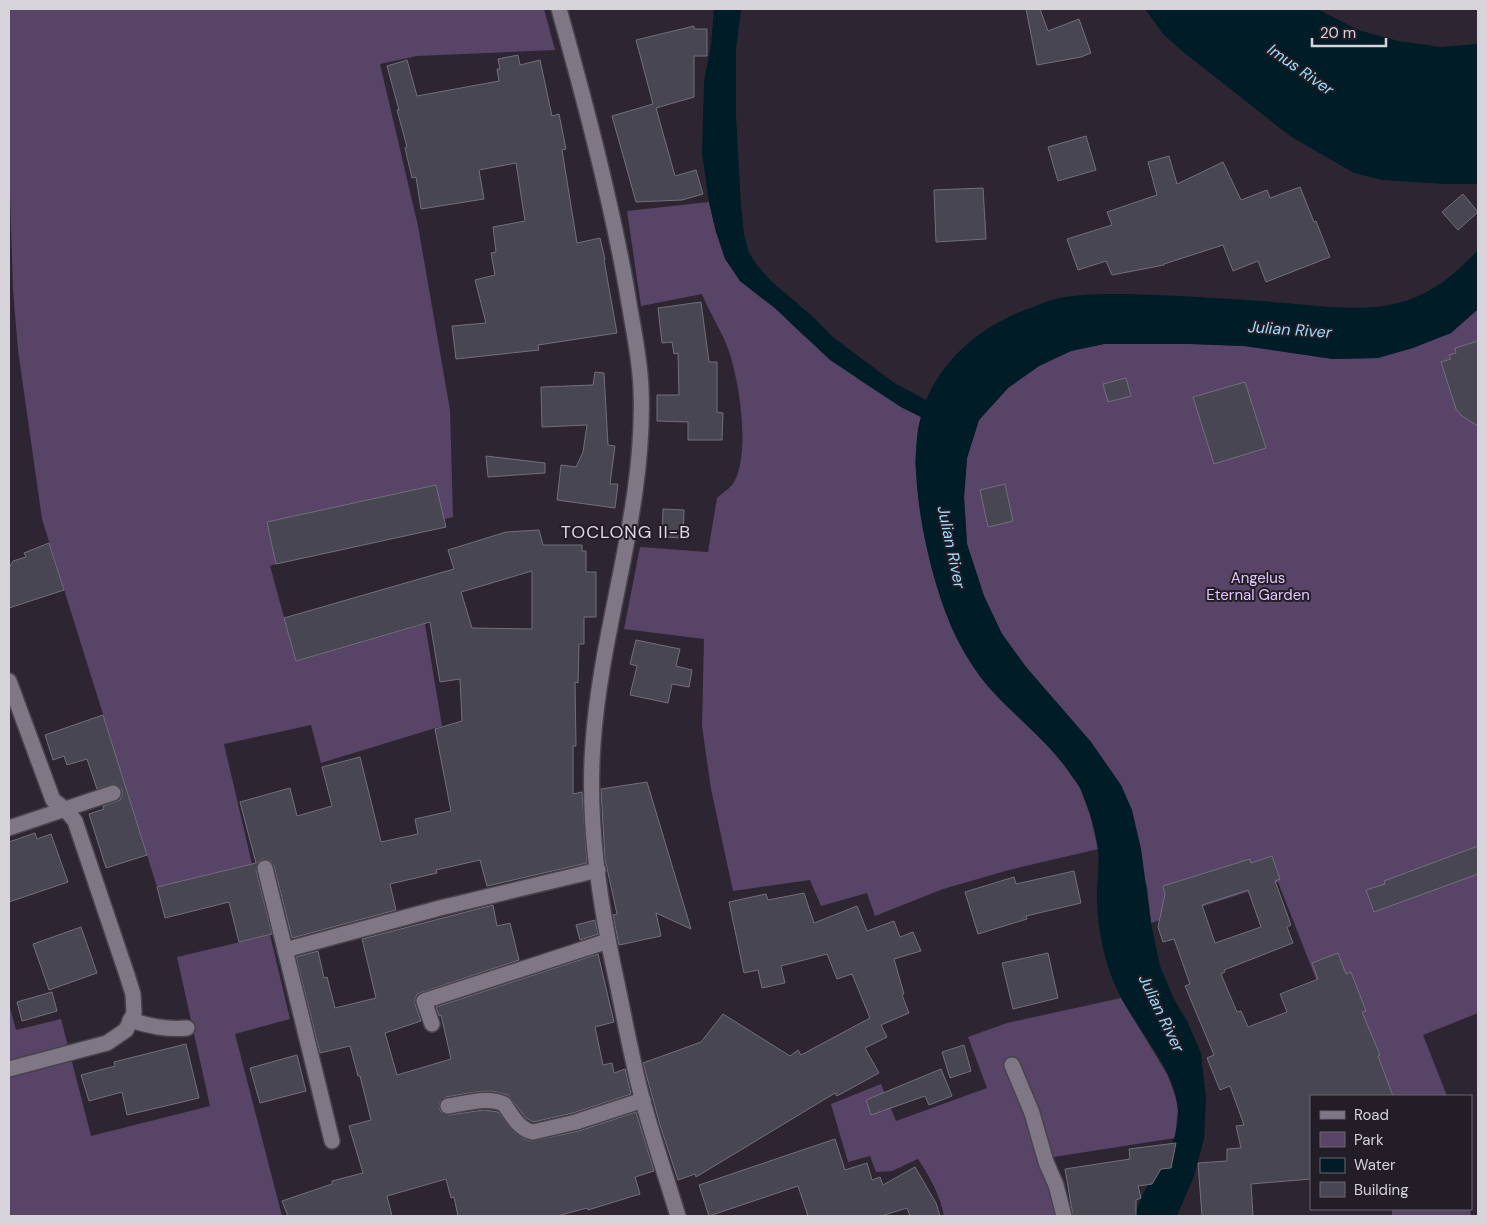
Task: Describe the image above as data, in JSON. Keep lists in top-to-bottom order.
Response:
{
  "districts": ["TOCLONG II-B"],
  "water": ["Imus River", "Julian River"],
  "parks": ["Angelus Eternal Garden"],
  "legend": [
    "Road",
    "Park",
    "Water",
    "Building"
  ],
  "scale_bar": "20 m"
}
